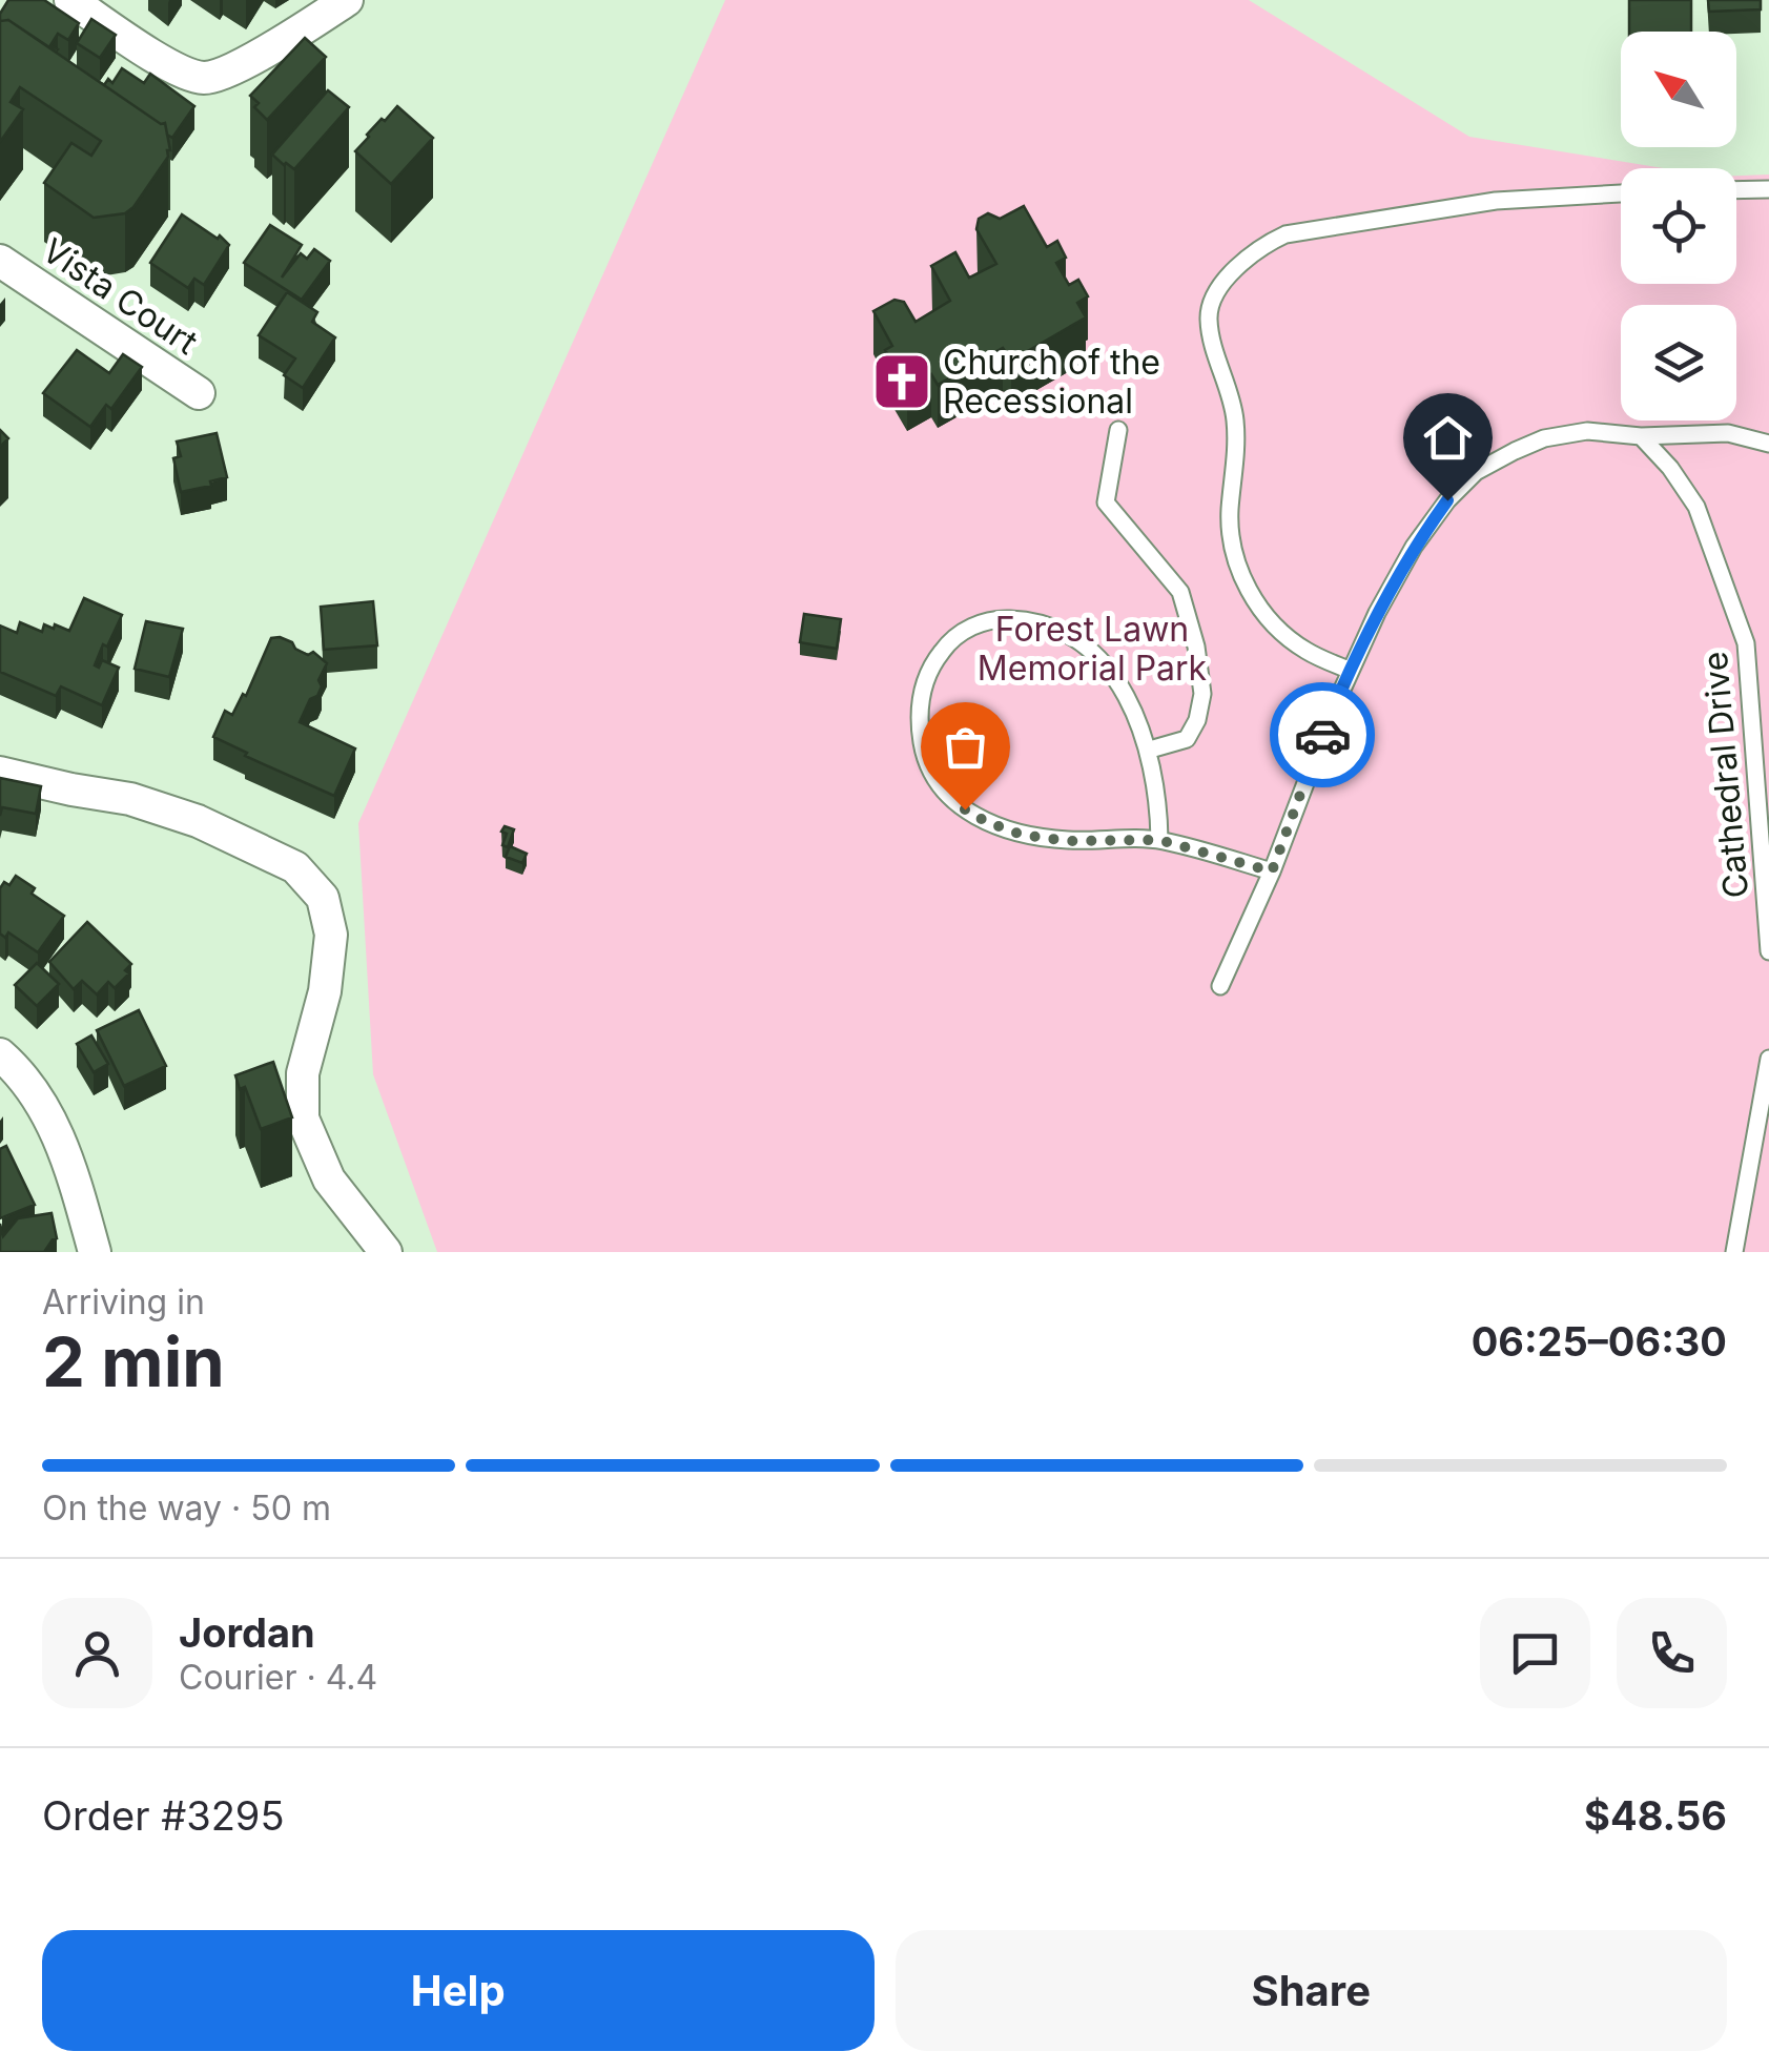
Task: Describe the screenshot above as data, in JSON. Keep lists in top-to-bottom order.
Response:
{
  "streets": {
    "street": ["Vista Court"],
    "lane": ["Cathedral Drive"]
  },
  "parks": ["Forest Lawn Memorial Park"],
  "places": {
    "church": ["Church of the Recessional"]
  },
  "north": "top left",
  "page": {
    "heading": ["2 min", "Arriving in", "06:25–06:30"],
    "panel": [
      "Jordan",
      "Courier · 4.4",
      "Order #3295",
      "$48.56"
    ],
    "bar": "On the way · 50 m",
    "buttons": ["Help", "Share"]
  }
}
